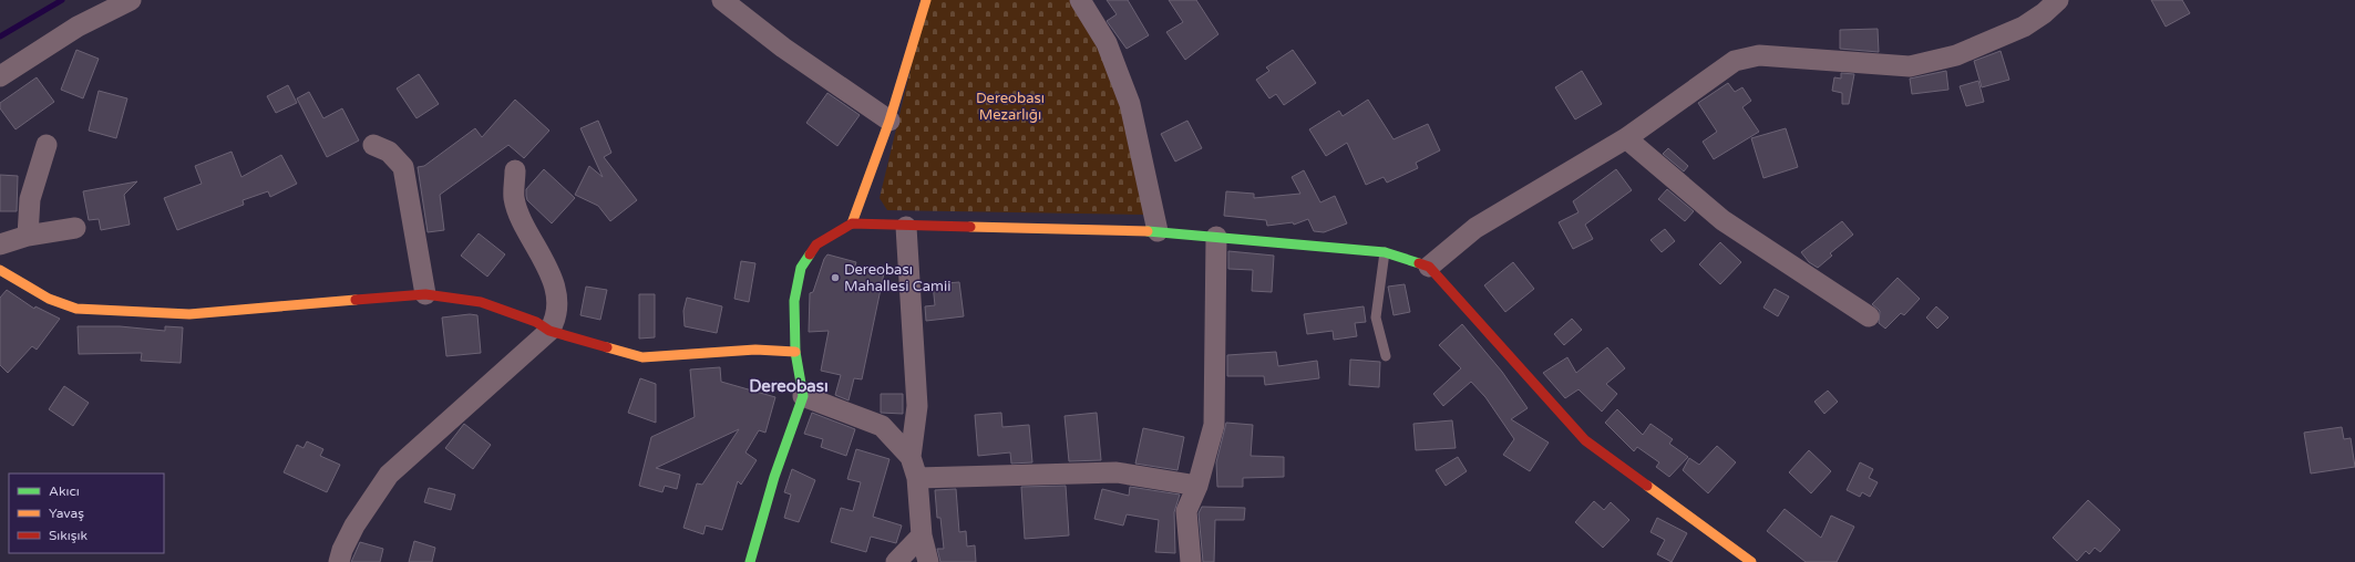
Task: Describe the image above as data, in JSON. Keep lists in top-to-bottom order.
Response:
{
  "districts": ["Dereobası"],
  "parks": ["Dereobası Mezarlığı"],
  "places": ["Dereobası Mahallesi Camii"],
  "legend": ["Akıcı", "Yavaş", "Sıkışık"]
}
